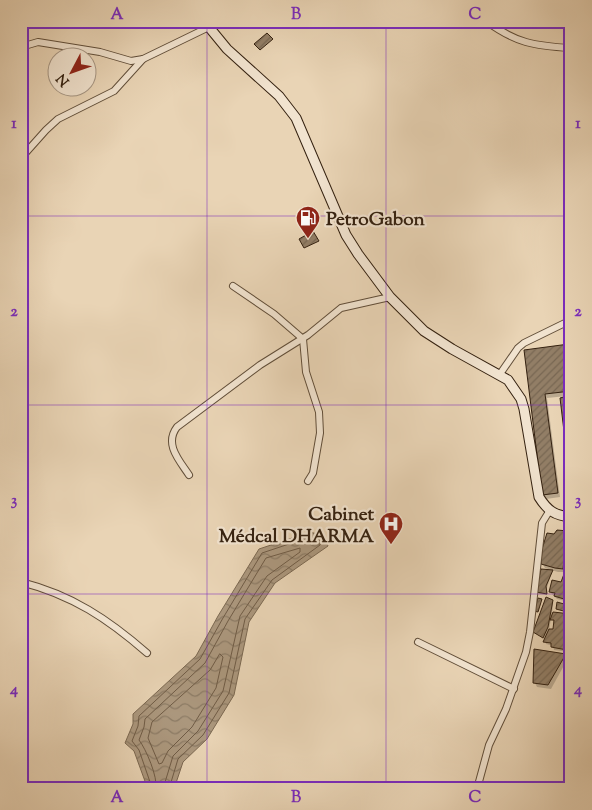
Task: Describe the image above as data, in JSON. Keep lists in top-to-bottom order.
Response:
{
  "places": {
    "fuel station": ["PetroGabon"],
    "hospital": ["Cabinet Médcal DHARMA"]
  },
  "north": "bottom left",
  "grid": {
    "columns": ["A", "B", "C"],
    "rows": [
      "1",
      "2",
      "3",
      "4"
    ]
  }
}
